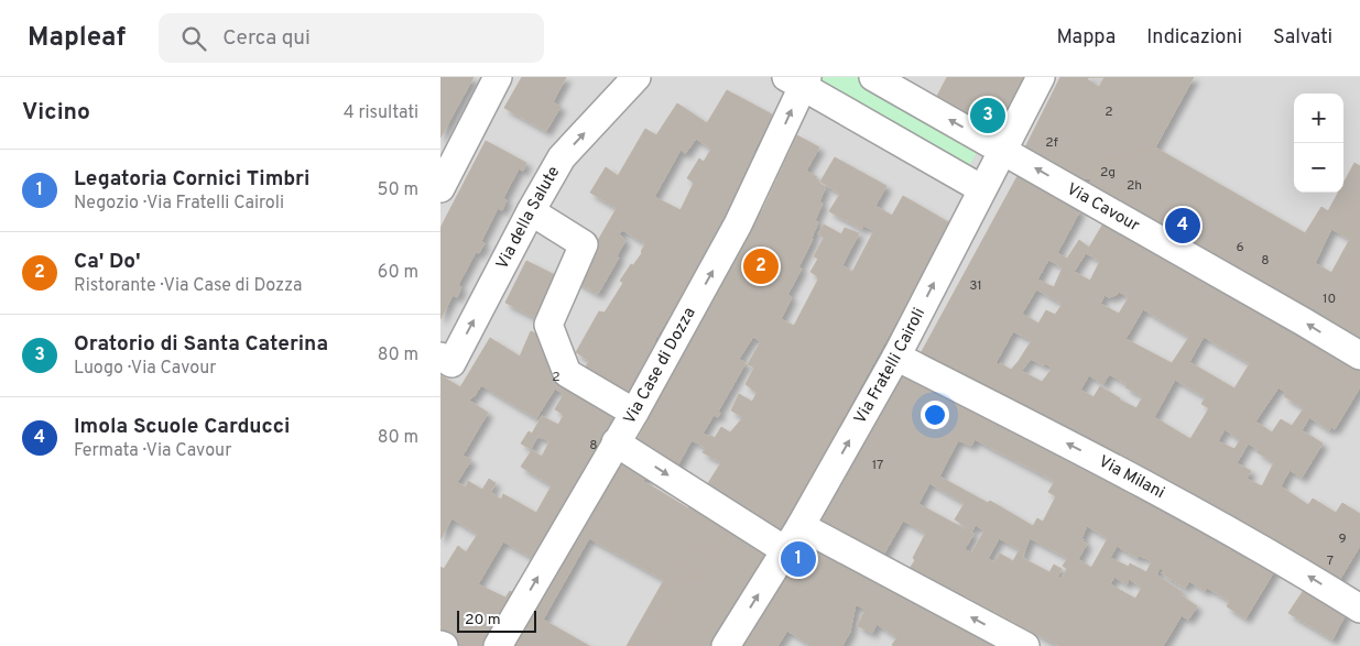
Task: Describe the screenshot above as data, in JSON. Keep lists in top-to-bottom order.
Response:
{
  "streets": {
    "street": [
      "Via Cavour",
      "Via della Salute",
      "Via Case di Dozza",
      "Via Fratelli Cairoli",
      "Via Milani"
    ]
  },
  "crossings": [
    ["Via Cavour", "Via Fratelli Cairoli"],
    ["Via Fratelli Cairoli", "Via Milani"]
  ],
  "one_way": ["Via Cavour", "Via Case di Dozza", "Via Fratelli Cairoli"],
  "house_numbers": [
    "2",
    "2f",
    "2g",
    "2h",
    "6",
    "8",
    "31",
    "10",
    "2",
    "8",
    "17",
    "9",
    "7"
  ],
  "scale_bar": "20 m",
  "page": {
    "header": "Mapleaf",
    "search": "Cerca qui",
    "nav": ["Mappa", "Indicazioni", "Salvati"],
    "heading": ["Vicino", "4 risultati"],
    "map_buttons": ["+", "−"],
    "pins": [
      "3",
      "4",
      "2",
      "1"
    ],
    "list": [
      {
        "mark": "1",
        "name": "Legatoria Cornici Timbri",
        "note": "Negozio · Via Fratelli Cairoli",
        "value": "50 m"
      },
      {
        "mark": "2",
        "name": "Ca' Do'",
        "note": "Ristorante · Via Case di Dozza",
        "value": "60 m"
      },
      {
        "mark": "3",
        "name": "Oratorio di Santa Caterina",
        "note": "Luogo · Via Cavour",
        "value": "80 m"
      },
      {
        "mark": "4",
        "name": "Imola Scuole Carducci",
        "note": "Fermata · Via Cavour",
        "value": "80 m"
      }
    ],
    "scale": "20 m"
  }
}
